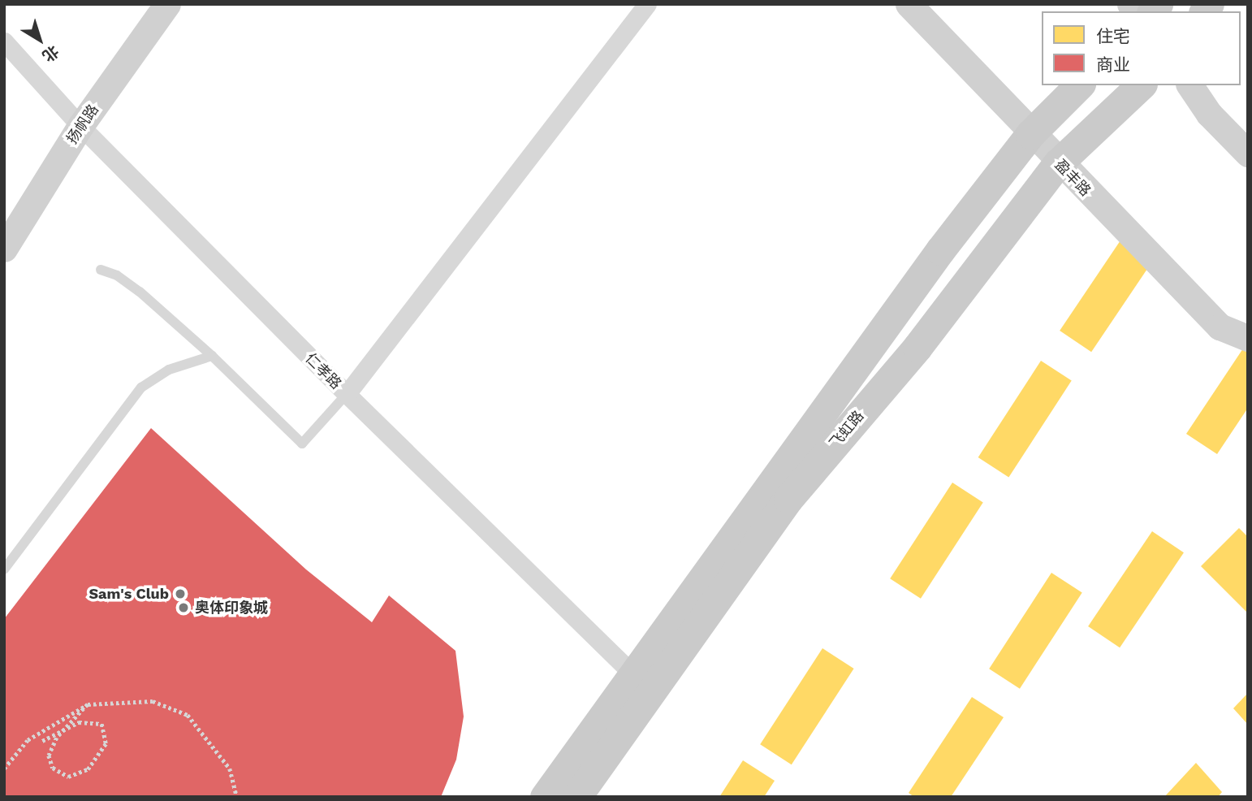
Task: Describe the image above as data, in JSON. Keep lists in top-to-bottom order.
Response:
{
  "streets": {
    "main road": ["扬帆路", "盈丰路", "飞虹路"],
    "street": ["仁孝路"]
  },
  "crossings": [
    ["扬帆路", "仁孝路"],
    ["盈丰路", "飞虹路"],
    ["仁孝路", "飞虹路"]
  ],
  "places": ["Sam's Club", "奥体印象城"],
  "legend": ["住宅", "商业"],
  "north": "bottom right"
}
